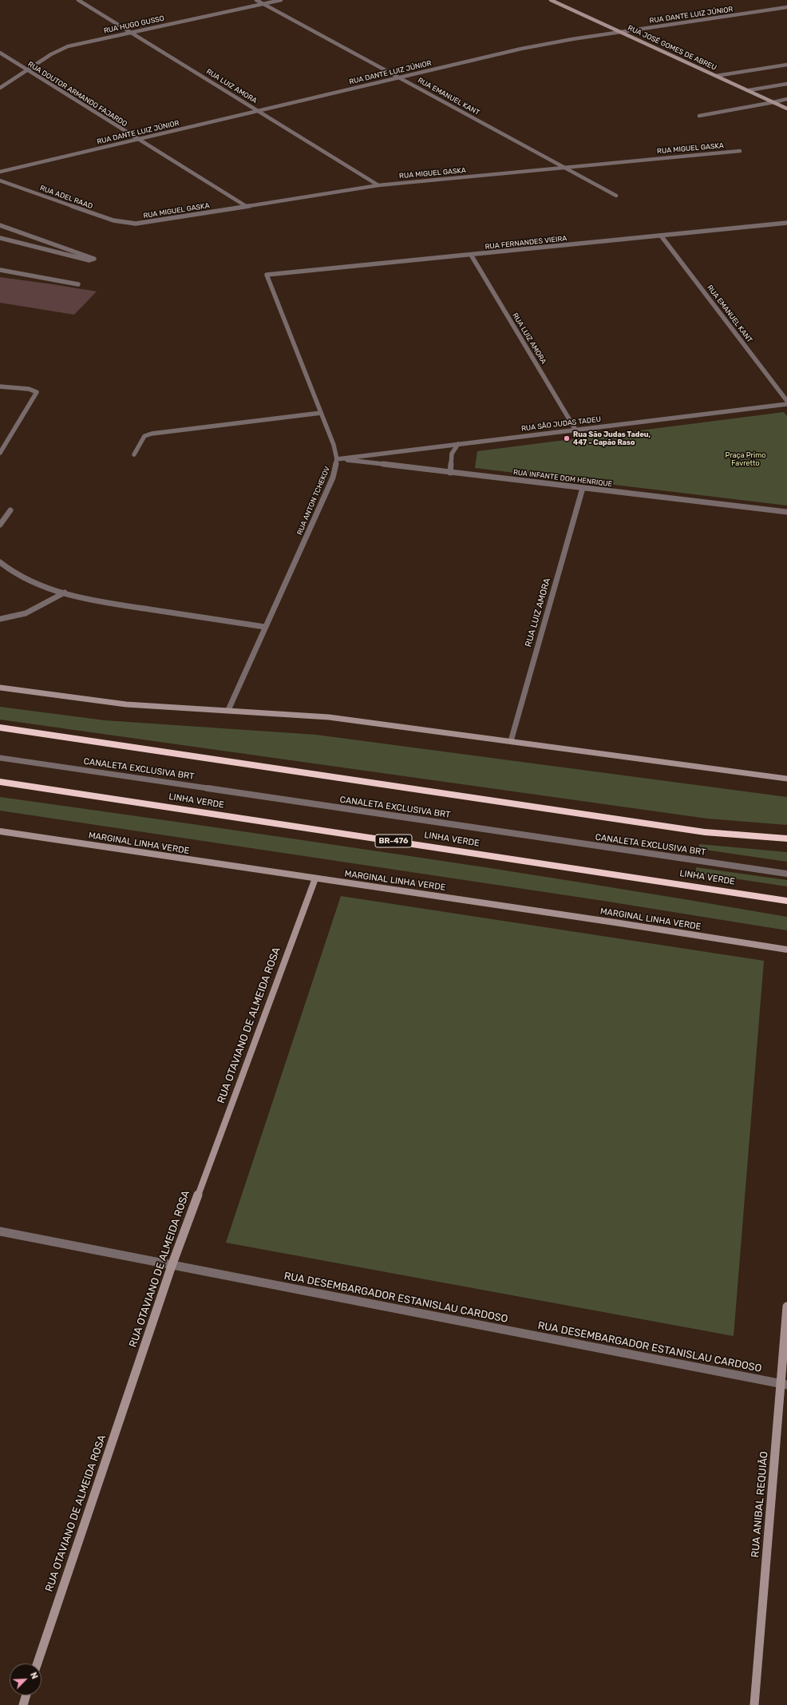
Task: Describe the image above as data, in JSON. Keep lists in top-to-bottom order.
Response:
{
  "streets": {
    "highway": ["LINHA VERDE", "BR-476"],
    "main road": [
      "RUA JOSÉ GOMES DE ABREU",
      "MARGINAL LINHA VERDE",
      "RUA OTAVIANO DE ALMEIDA ROSA",
      "RUA ANIBAL REQUIÃO"
    ],
    "street": [
      "RUA DANTE LUIZ JÚNIOR",
      "RUA HUGO GUSSO",
      "RUA LUIZ AMORA",
      "RUA DOUTOR ARMANDO FAJARDO",
      "RUA EMANUEL KANT",
      "RUA MIGUEL GASKA",
      "RUA ADEL RAAD",
      "RUA FERNANDES VIEIRA",
      "RUA SÃO JUDAS TADEU",
      "RUA INFANTE DOM HENRIQUE",
      "RUA ANTON TCHEKOV",
      "CANALETA EXCLUSIVA BRT",
      "RUA DESEMBARGADOR ESTANISLAU CARDOSO"
    ]
  },
  "crossings": [
    ["RUA DANTE LUIZ JÚNIOR", "RUA JOSÉ GOMES DE ABREU"],
    ["RUA DANTE LUIZ JÚNIOR", "RUA LUIZ AMORA"],
    ["RUA DANTE LUIZ JÚNIOR", "RUA DOUTOR ARMANDO FAJARDO"],
    ["RUA DANTE LUIZ JÚNIOR", "RUA EMANUEL KANT"],
    ["RUA HUGO GUSSO", "RUA LUIZ AMORA"],
    ["RUA HUGO GUSSO", "RUA DOUTOR ARMANDO FAJARDO"],
    ["RUA HUGO GUSSO", "RUA EMANUEL KANT"],
    ["RUA LUIZ AMORA", "RUA MIGUEL GASKA"],
    ["RUA LUIZ AMORA", "RUA FERNANDES VIEIRA"],
    ["RUA LUIZ AMORA", "RUA SÃO JUDAS TADEU"],
    ["RUA LUIZ AMORA", "RUA INFANTE DOM HENRIQUE"],
    ["RUA DOUTOR ARMANDO FAJARDO", "RUA MIGUEL GASKA"],
    ["RUA EMANUEL KANT", "RUA MIGUEL GASKA"],
    ["RUA EMANUEL KANT", "RUA FERNANDES VIEIRA"],
    ["RUA MIGUEL GASKA", "RUA ADEL RAAD"],
    ["RUA FERNANDES VIEIRA", "RUA ANTON TCHEKOV"],
    ["RUA SÃO JUDAS TADEU", "RUA INFANTE DOM HENRIQUE"],
    ["RUA SÃO JUDAS TADEU", "RUA ANTON TCHEKOV"],
    ["RUA INFANTE DOM HENRIQUE", "RUA ANTON TCHEKOV"],
    ["MARGINAL LINHA VERDE", "RUA OTAVIANO DE ALMEIDA ROSA"],
    ["RUA OTAVIANO DE ALMEIDA ROSA", "RUA DESEMBARGADOR ESTANISLAU CARDOSO"],
    ["RUA DESEMBARGADOR ESTANISLAU CARDOSO", "RUA ANIBAL REQUIÃO"]
  ],
  "parks": ["Praça Primo Favretto"],
  "places": ["Rua São Judas Tadeu, 447 - Capão Raso"],
  "north": "top right"
}
